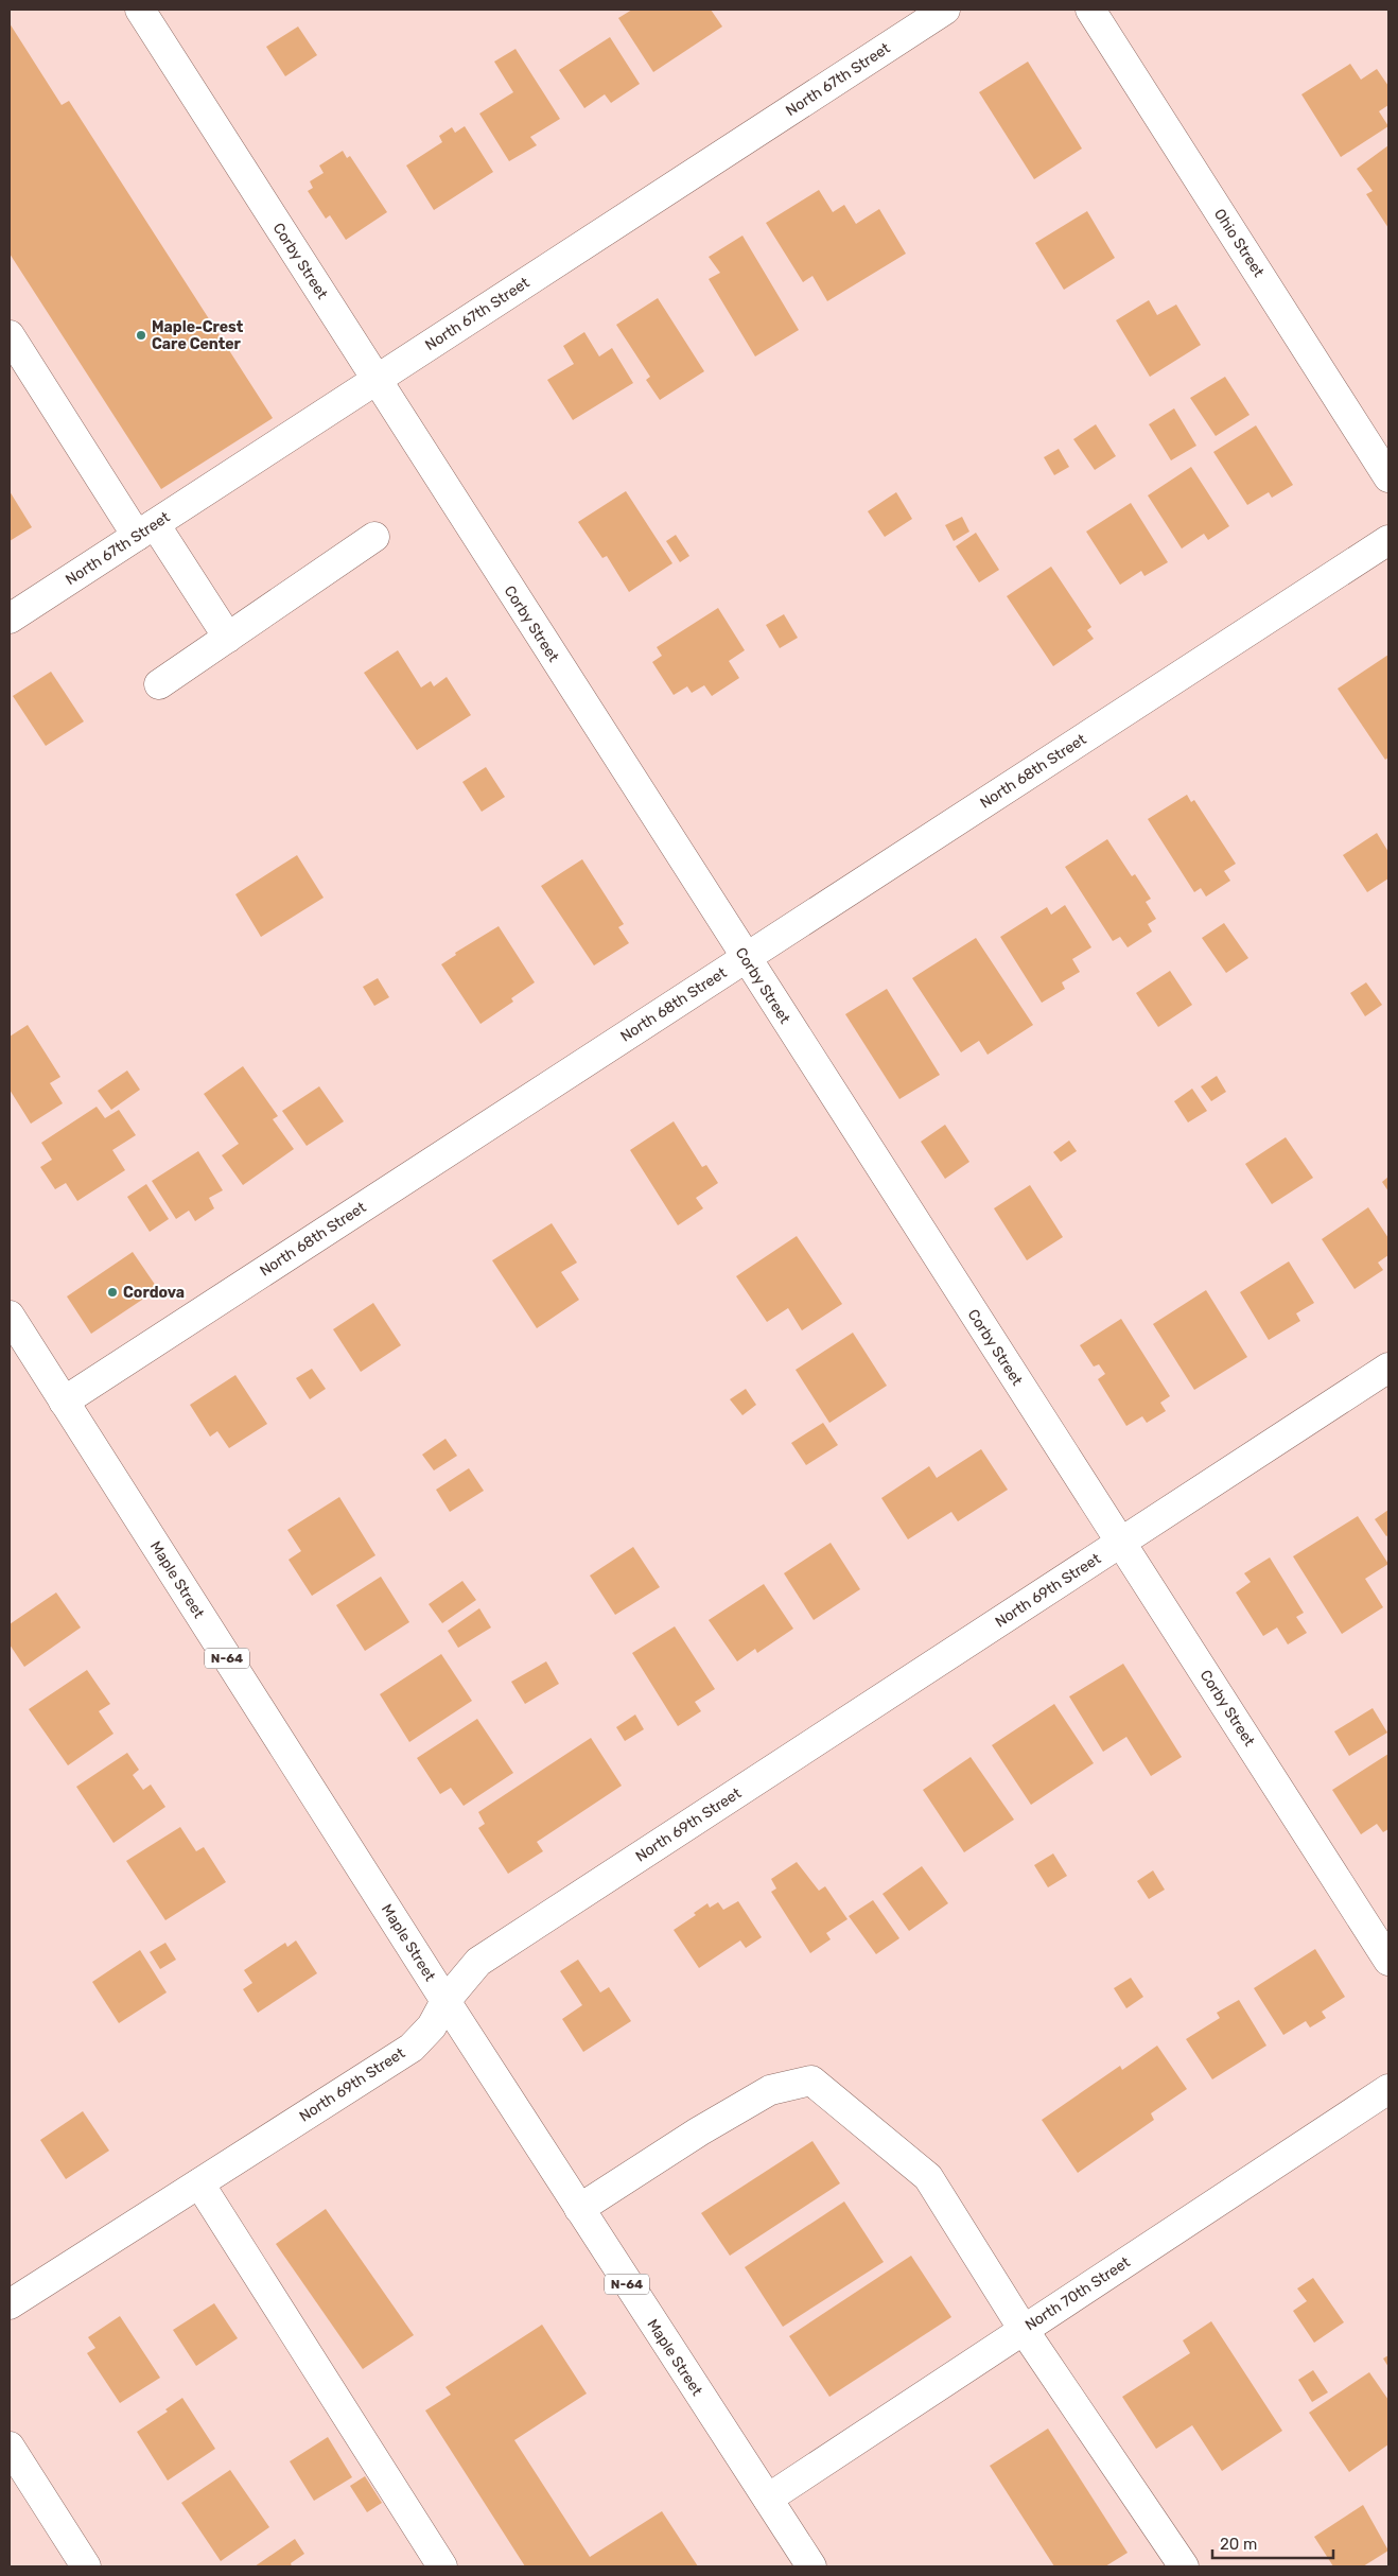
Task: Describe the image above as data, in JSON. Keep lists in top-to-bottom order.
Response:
{
  "streets": {
    "street": [
      "North 67th Street",
      "Ohio Street",
      "Corby Street",
      "North 68th Street",
      "Maple Street",
      "North 69th Street",
      "N-64",
      "North 70th Street"
    ]
  },
  "crossings": [
    ["North 67th Street", "Corby Street"],
    ["Corby Street", "North 68th Street"],
    ["Corby Street", "North 69th Street"],
    ["North 68th Street", "Maple Street"],
    ["Maple Street", "North 69th Street"],
    ["Maple Street", "North 70th Street"]
  ],
  "places": ["Maple-Crest Care Center", "Cordova"],
  "scale_bar": "20 m"
}
